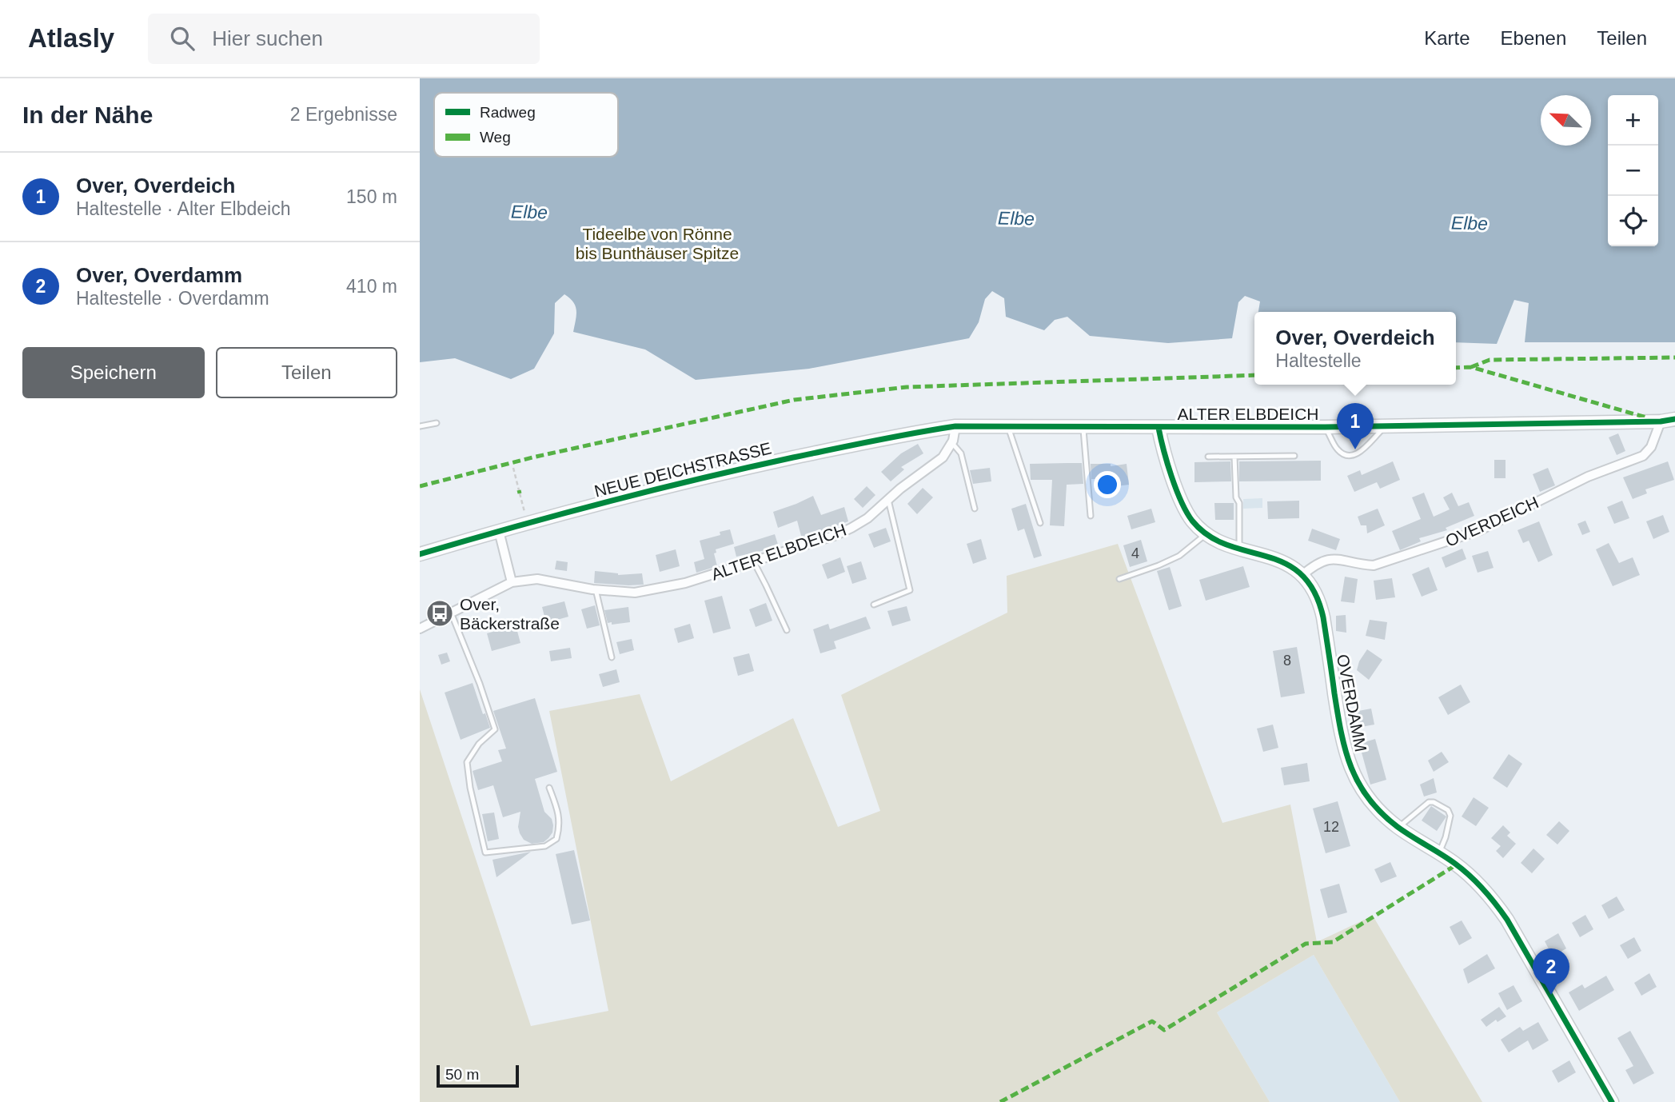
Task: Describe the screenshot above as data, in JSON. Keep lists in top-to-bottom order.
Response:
{
  "streets": {
    "street": [
      "ALTER ELBDEICH",
      "NEUE DEICHSTRASSE",
      "OVERDEICH",
      "OVERDAMM"
    ]
  },
  "crossings": [
    ["ALTER ELBDEICH", "NEUE DEICHSTRASSE"],
    ["ALTER ELBDEICH", "OVERDEICH"],
    ["ALTER ELBDEICH", "OVERDAMM"],
    ["OVERDEICH", "OVERDAMM"]
  ],
  "water": ["Elbe"],
  "parks": ["Tideelbe von Rönne bis Bunthäuser Spitze"],
  "places": {
    "bus stop": ["Over, Bäckerstraße"]
  },
  "house_numbers": ["4", "8", "12"],
  "legend": ["Radweg", "Weg"],
  "scale_bar": "50 m",
  "north": "top left",
  "page": {
    "header": "Atlasly",
    "search": "Hier suchen",
    "nav": ["Karte", "Ebenen", "Teilen"],
    "heading": ["In der Nähe", "2 Ergebnisse"],
    "map_buttons": ["+", "−"],
    "list": [
      {
        "mark": "1",
        "name": "Over, Overdeich",
        "note": "Haltestelle · Alter Elbdeich",
        "value": "150 m"
      },
      {
        "mark": "2",
        "name": "Over, Overdamm",
        "note": "Haltestelle · Overdamm",
        "value": "410 m"
      }
    ],
    "popup": ["Over, Overdeich", "Haltestelle"],
    "buttons": ["Speichern", "Teilen"],
    "pins": ["1", "2"],
    "scale": "50 m"
  }
}
